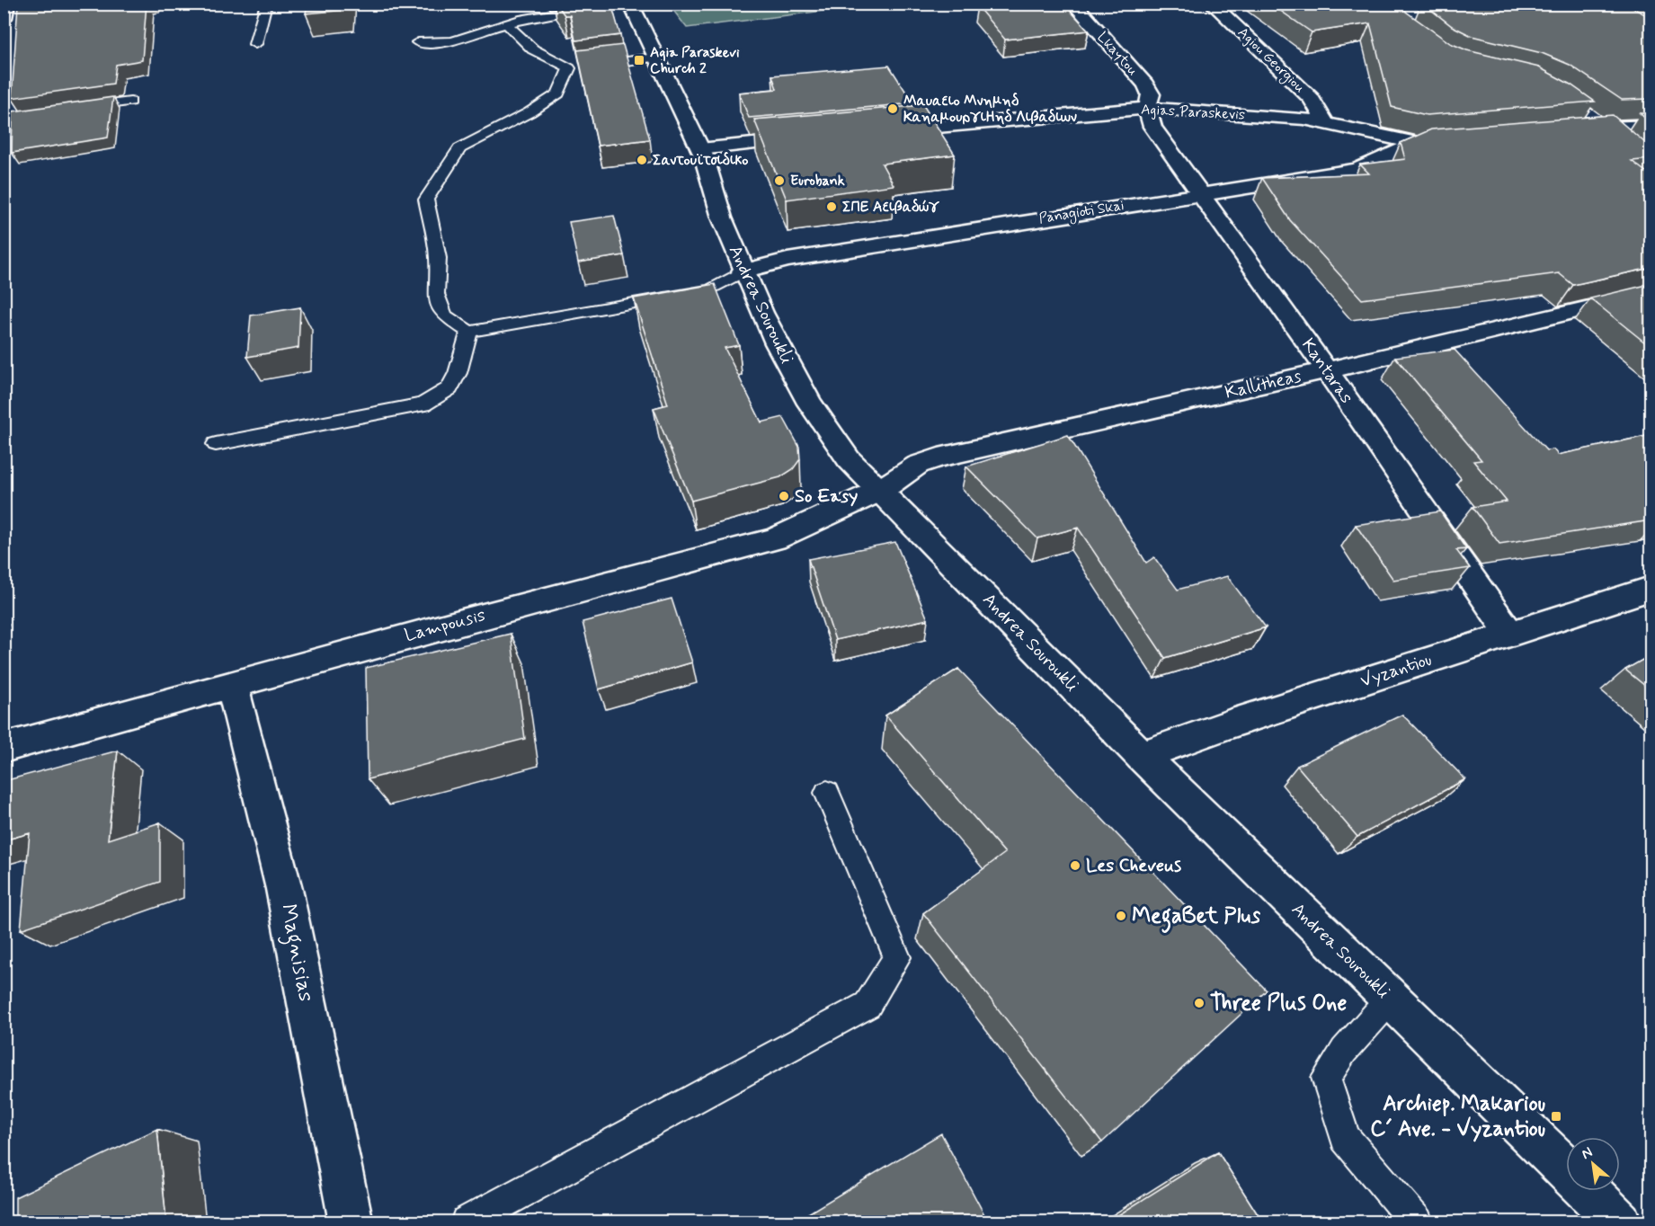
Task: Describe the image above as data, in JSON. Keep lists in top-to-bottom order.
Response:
{
  "streets": {
    "street": [
      "Lkaytou",
      "Agiou Georgiou",
      "Agias Paraskevis",
      "Panagioti Skai",
      "Andrea Souroukli",
      "Kantaras",
      "Kallitheas",
      "Lampousis",
      "Vyzantiou",
      "Magnisias"
    ]
  },
  "crossings": [
    ["Lkaytou", "Agias Paraskevis"],
    ["Lkaytou", "Kantaras"],
    ["Agiou Georgiou", "Agias Paraskevis"],
    ["Agias Paraskevis", "Panagioti Skai"],
    ["Agias Paraskevis", "Kantaras"],
    ["Panagioti Skai", "Andrea Souroukli"],
    ["Panagioti Skai", "Kantaras"],
    ["Andrea Souroukli", "Kallitheas"],
    ["Andrea Souroukli", "Lampousis"],
    ["Andrea Souroukli", "Vyzantiou"],
    ["Kantaras", "Kallitheas"],
    ["Kantaras", "Vyzantiou"],
    ["Kallitheas", "Lampousis"],
    ["Lampousis", "Magnisias"]
  ],
  "places": {
    "transit": ["Agia Paraskevi Church 2", "Archiep. Makariou C´ Ave. - Vyzantiou"],
    "other": [
      "Μαυαειο Μνημηδ ΚαηαμουργιΗηδ Λιβαδιων",
      "Σαντουϊτσιδικο",
      "Eurobank",
      "ΣΠΕ Αειβαδώγ",
      "So Easy",
      "Les Cheveus",
      "MegaBet Plus",
      "Three Plus One"
    ]
  },
  "north": "top left"
}
